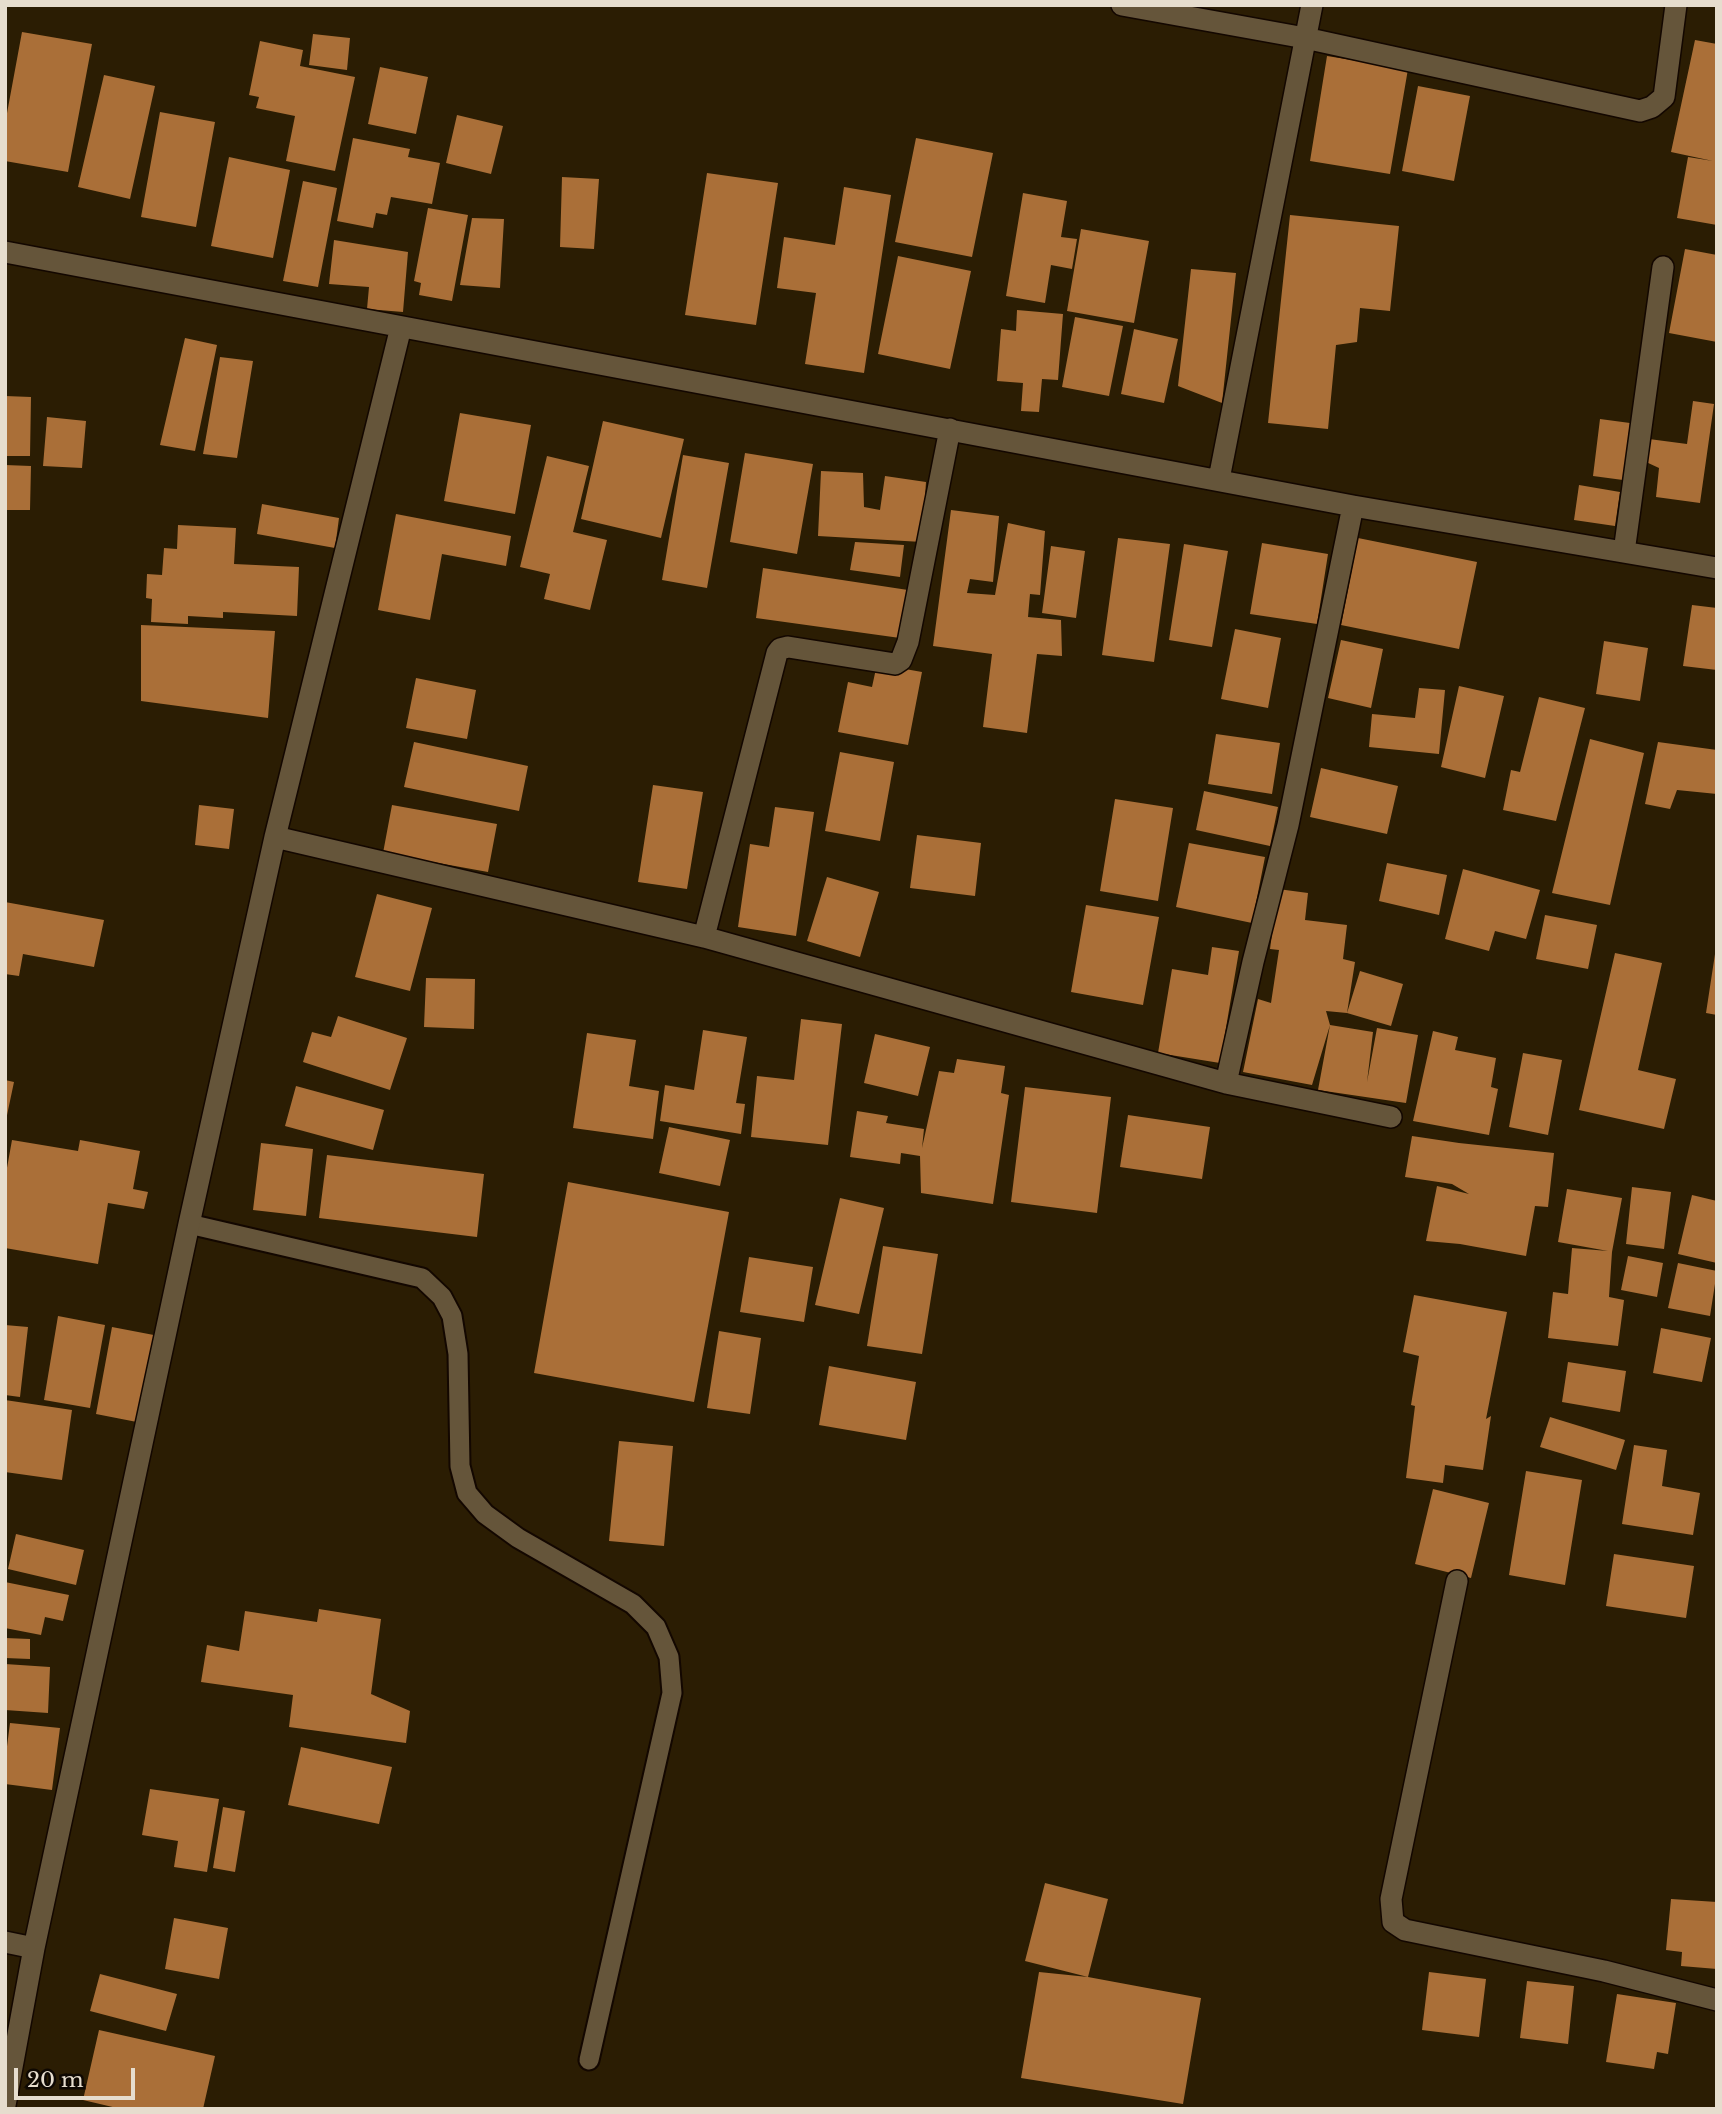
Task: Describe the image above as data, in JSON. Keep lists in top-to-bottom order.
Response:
{
  "scale_bar": "20 m"
}
